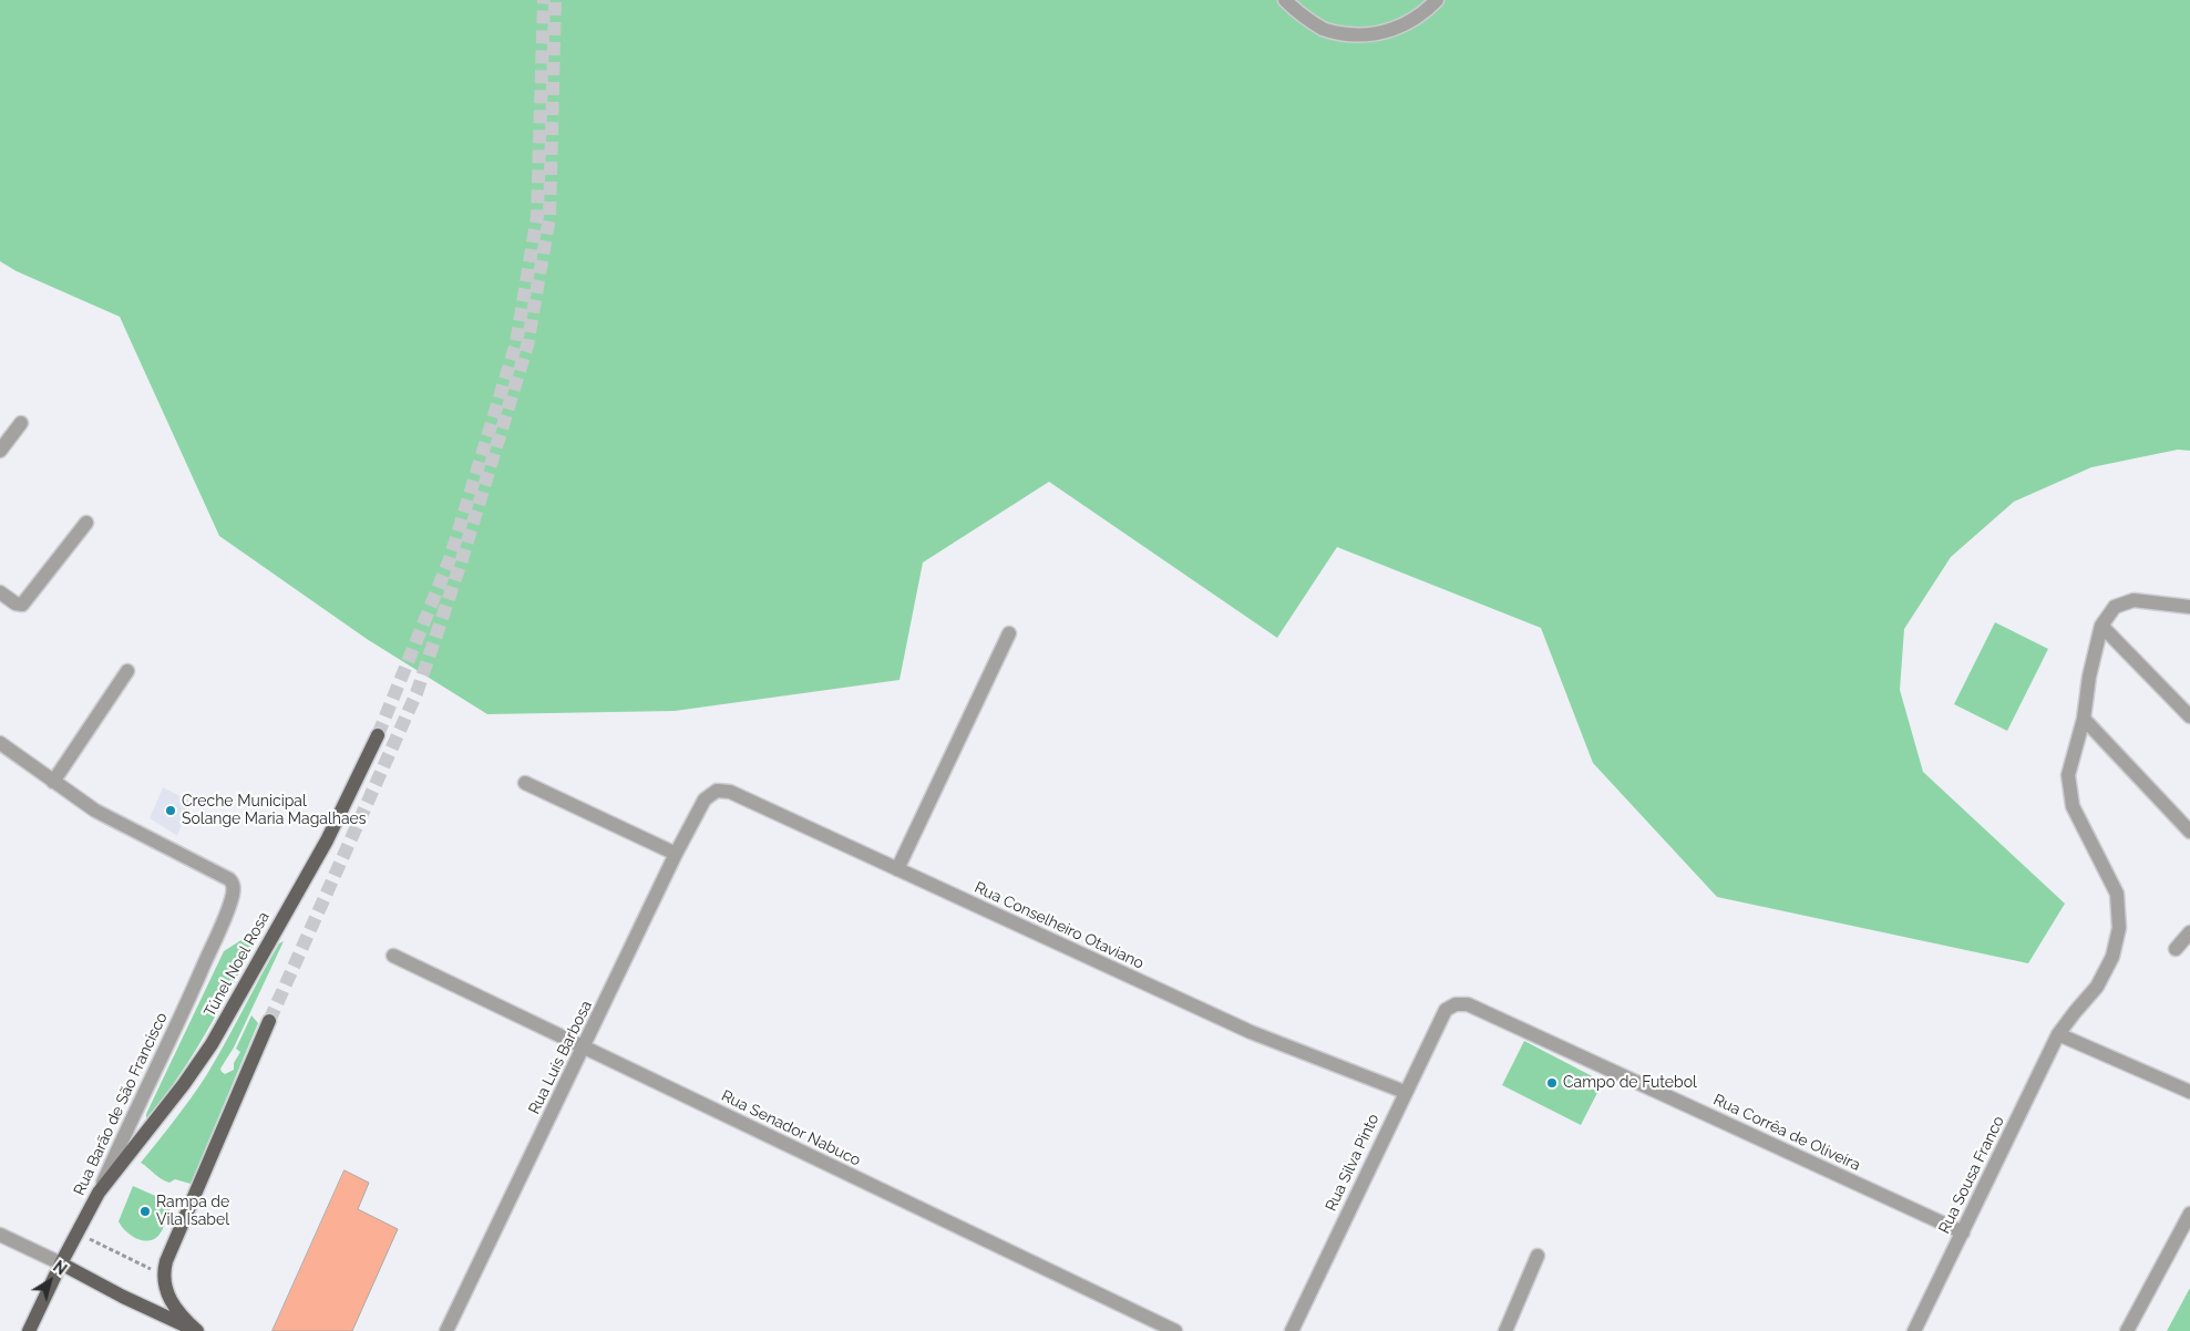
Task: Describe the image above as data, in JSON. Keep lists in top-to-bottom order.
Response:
{
  "streets": {
    "main road": ["Túnel Noel Rosa", "Rua Barão de São Francisco"],
    "street": [
      "Rua Conselheiro Otaviano",
      "Rua Luís Barbosa",
      "Rua Senador Nabuco",
      "Rua Corrêa de Oliveira",
      "Rua Silva Pinto",
      "Rua Sousa Franco"
    ]
  },
  "crossings": [
    ["Rua Conselheiro Otaviano", "Rua Luís Barbosa"],
    ["Rua Conselheiro Otaviano", "Rua Silva Pinto"],
    ["Túnel Noel Rosa", "Rua Barão de São Francisco"],
    ["Rua Luís Barbosa", "Rua Senador Nabuco"],
    ["Rua Corrêa de Oliveira", "Rua Silva Pinto"],
    ["Rua Corrêa de Oliveira", "Rua Sousa Franco"]
  ],
  "places": ["Creche Municipal Solange Maria Magalhaes", "Campo de Futebol", "Rampa de Vila Isabel"],
  "north": "top right"
}
